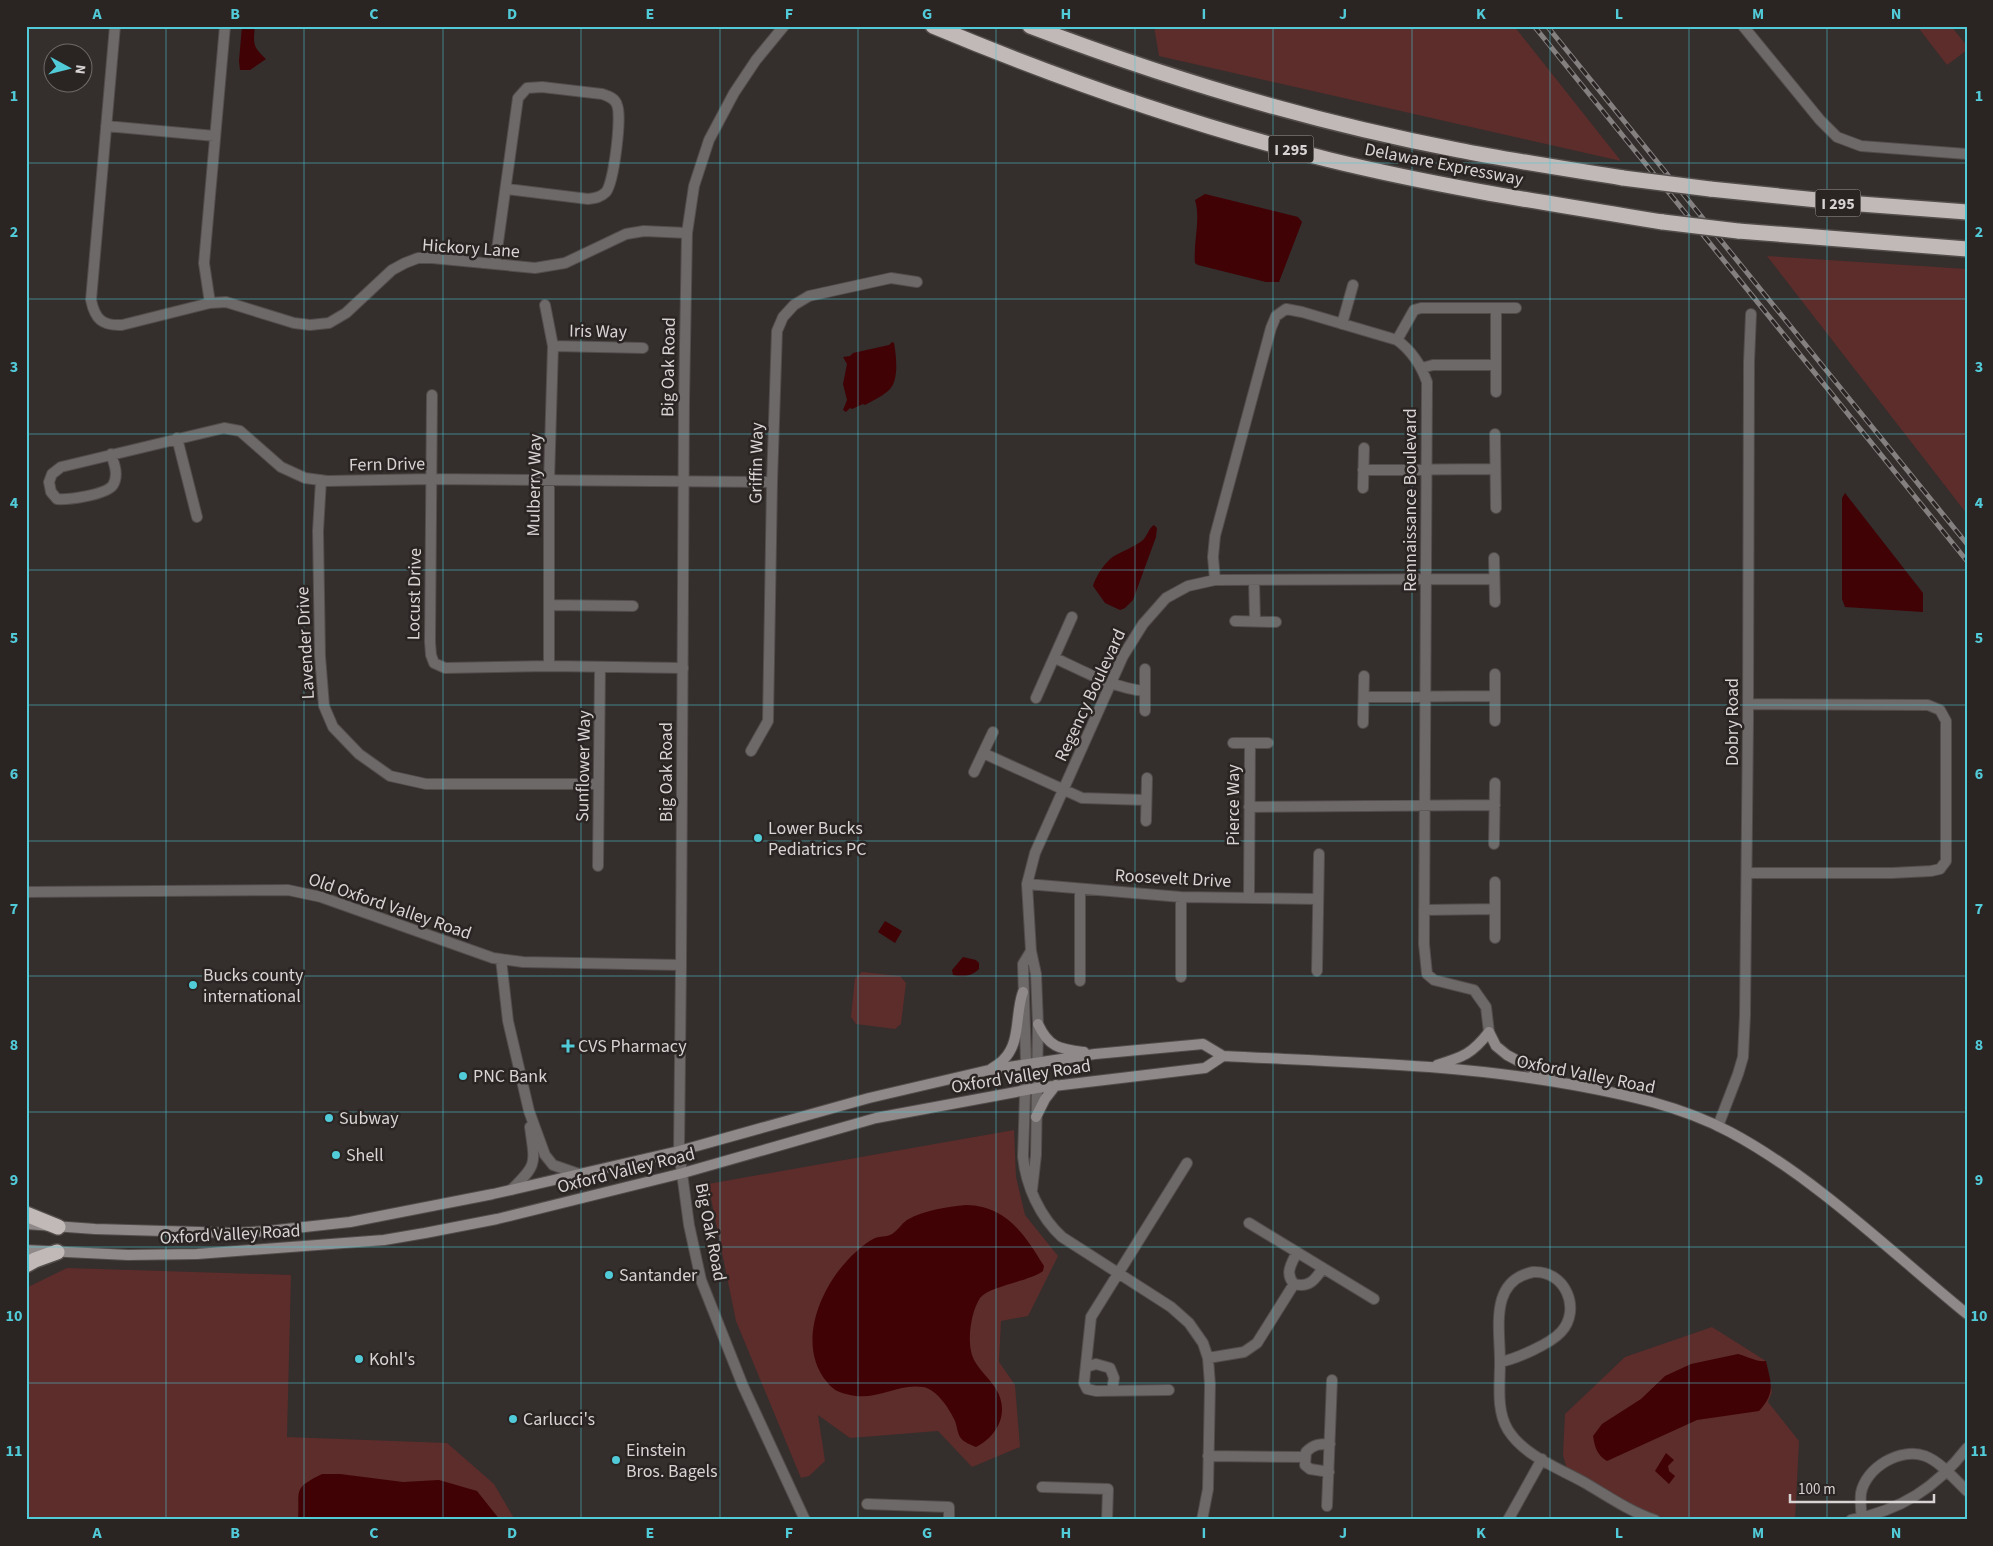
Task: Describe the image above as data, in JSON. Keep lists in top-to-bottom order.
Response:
{
  "streets": {
    "highway": ["I 295", "Delaware Expressway"],
    "main road": ["Oxford Valley Road"],
    "street": [
      "Hickory Lane",
      "Iris Way",
      "Big Oak Road",
      "Griffin Way",
      "Fern Drive",
      "Mulberry Way",
      "Rennaissance Boulevard",
      "Locust Drive",
      "Lavender Drive",
      "Regency Boulevard",
      "Dobry Road",
      "Sunflower Way",
      "Pierce Way",
      "Roosevelt Drive",
      "Old Oxford Valley Road"
    ]
  },
  "crossings": [
    ["Hickory Lane", "Big Oak Road"],
    ["Iris Way", "Mulberry Way"],
    ["Big Oak Road", "Fern Drive"],
    ["Big Oak Road", "Locust Drive"],
    ["Big Oak Road", "Old Oxford Valley Road"],
    ["Big Oak Road", "Oxford Valley Road"],
    ["Griffin Way", "Fern Drive"],
    ["Fern Drive", "Mulberry Way"],
    ["Fern Drive", "Locust Drive"],
    ["Fern Drive", "Lavender Drive"],
    ["Mulberry Way", "Locust Drive"],
    ["Rennaissance Boulevard", "Regency Boulevard"],
    ["Locust Drive", "Sunflower Way"],
    ["Lavender Drive", "Sunflower Way"],
    ["Regency Boulevard", "Roosevelt Drive"],
    ["Regency Boulevard", "Oxford Valley Road"],
    ["Dobry Road", "Oxford Valley Road"],
    ["Pierce Way", "Roosevelt Drive"]
  ],
  "places": {
    "other": [
      "Lower Bucks Pediatrics PC",
      "Bucks county international",
      "PNC Bank",
      "Subway",
      "Shell",
      "Santander",
      "Kohl's",
      "Carlucci's",
      "Einstein Bros. Bagels"
    ],
    "health": ["CVS Pharmacy"]
  },
  "scale_bar": "100 m",
  "north": "right",
  "grid": {
    "columns": [
      "A",
      "B",
      "C",
      "D",
      "E",
      "F",
      "G",
      "H",
      "I",
      "J",
      "K",
      "L",
      "M",
      "N"
    ],
    "rows": [
      "1",
      "2",
      "3",
      "4",
      "5",
      "6",
      "7",
      "8",
      "9",
      "10",
      "11"
    ]
  }
}
